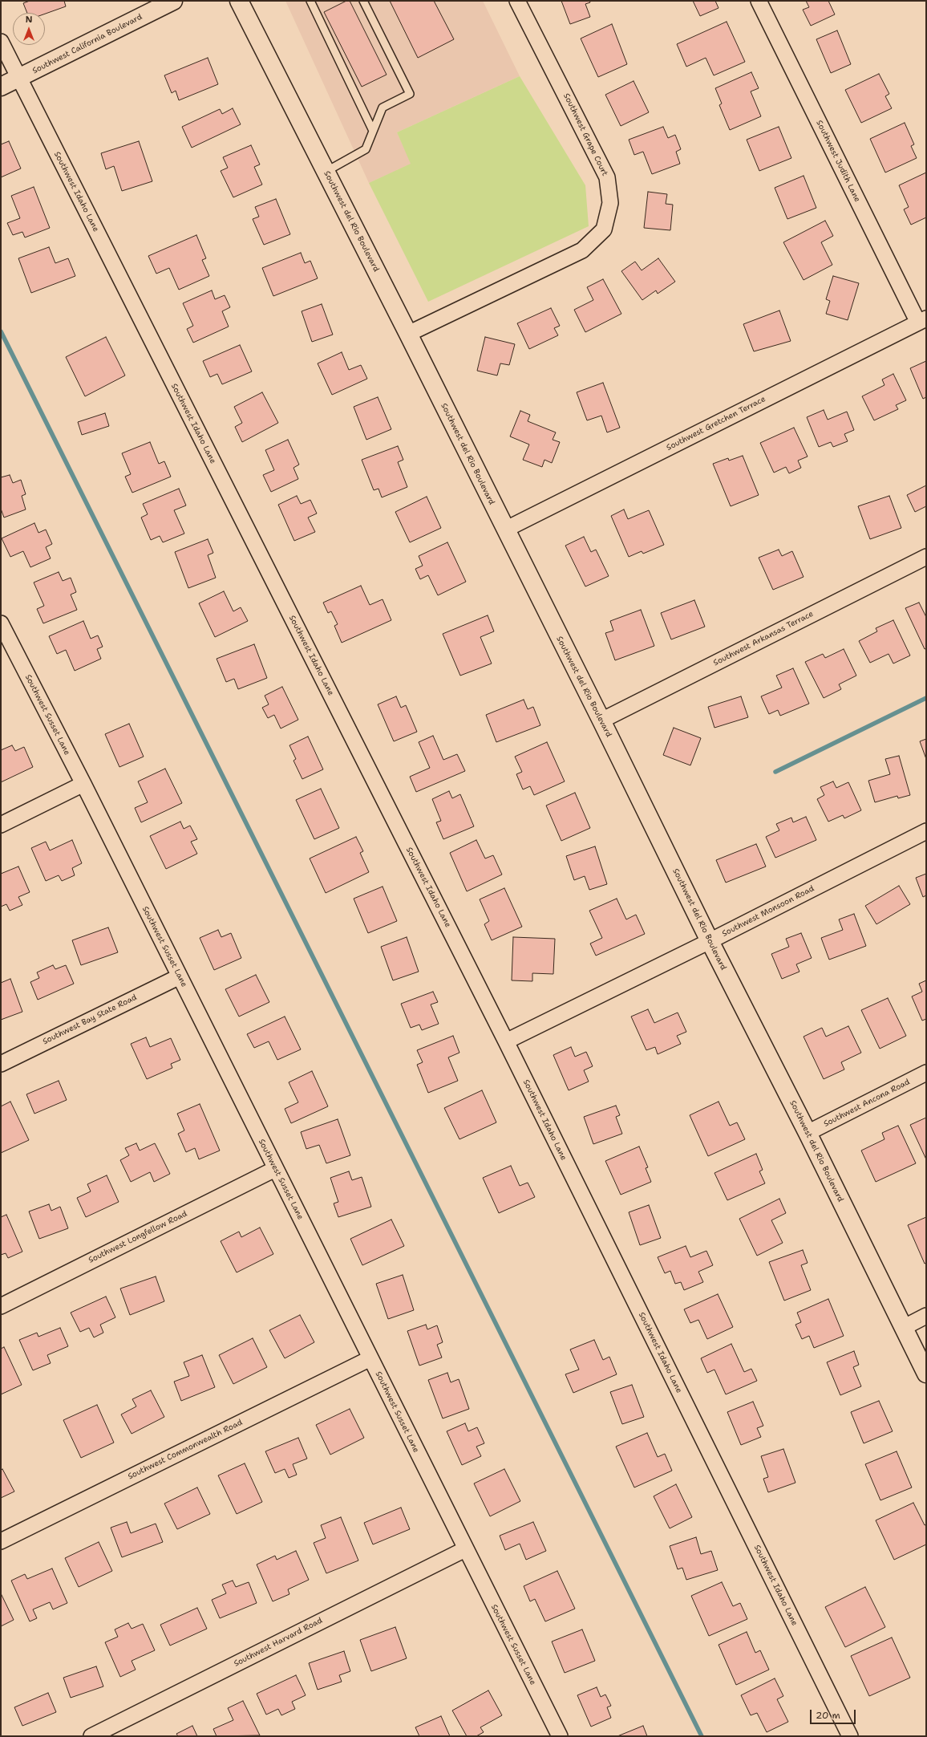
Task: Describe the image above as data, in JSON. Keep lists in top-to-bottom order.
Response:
{
  "streets": {
    "street": [
      "Southwest California Boulevard",
      "Southwest Grape Court",
      "Southwest Judith Lane",
      "Southwest Idaho Lane",
      "Southwest del Rio Boulevard",
      "Southwest Gretchen Terrace",
      "Southwest Arkansas Terrace",
      "Southwest Susset Lane",
      "Southwest Monsoon Road",
      "Southwest Bay State Road",
      "Southwest Ancona Road",
      "Southwest Longfellow Road",
      "Southwest Commonwealth Road",
      "Southwest Harvard Road"
    ]
  },
  "crossings": [
    ["Southwest California Boulevard", "Southwest Idaho Lane"],
    ["Southwest Grape Court", "Southwest del Rio Boulevard"],
    ["Southwest Judith Lane", "Southwest Gretchen Terrace"],
    ["Southwest Idaho Lane", "Southwest Monsoon Road"],
    ["Southwest del Rio Boulevard", "Southwest Gretchen Terrace"],
    ["Southwest del Rio Boulevard", "Southwest Arkansas Terrace"],
    ["Southwest del Rio Boulevard", "Southwest Monsoon Road"],
    ["Southwest del Rio Boulevard", "Southwest Ancona Road"],
    ["Southwest Susset Lane", "Southwest Bay State Road"],
    ["Southwest Susset Lane", "Southwest Longfellow Road"],
    ["Southwest Susset Lane", "Southwest Commonwealth Road"],
    ["Southwest Susset Lane", "Southwest Harvard Road"]
  ],
  "scale_bar": "20 m",
  "north": "top"
}
